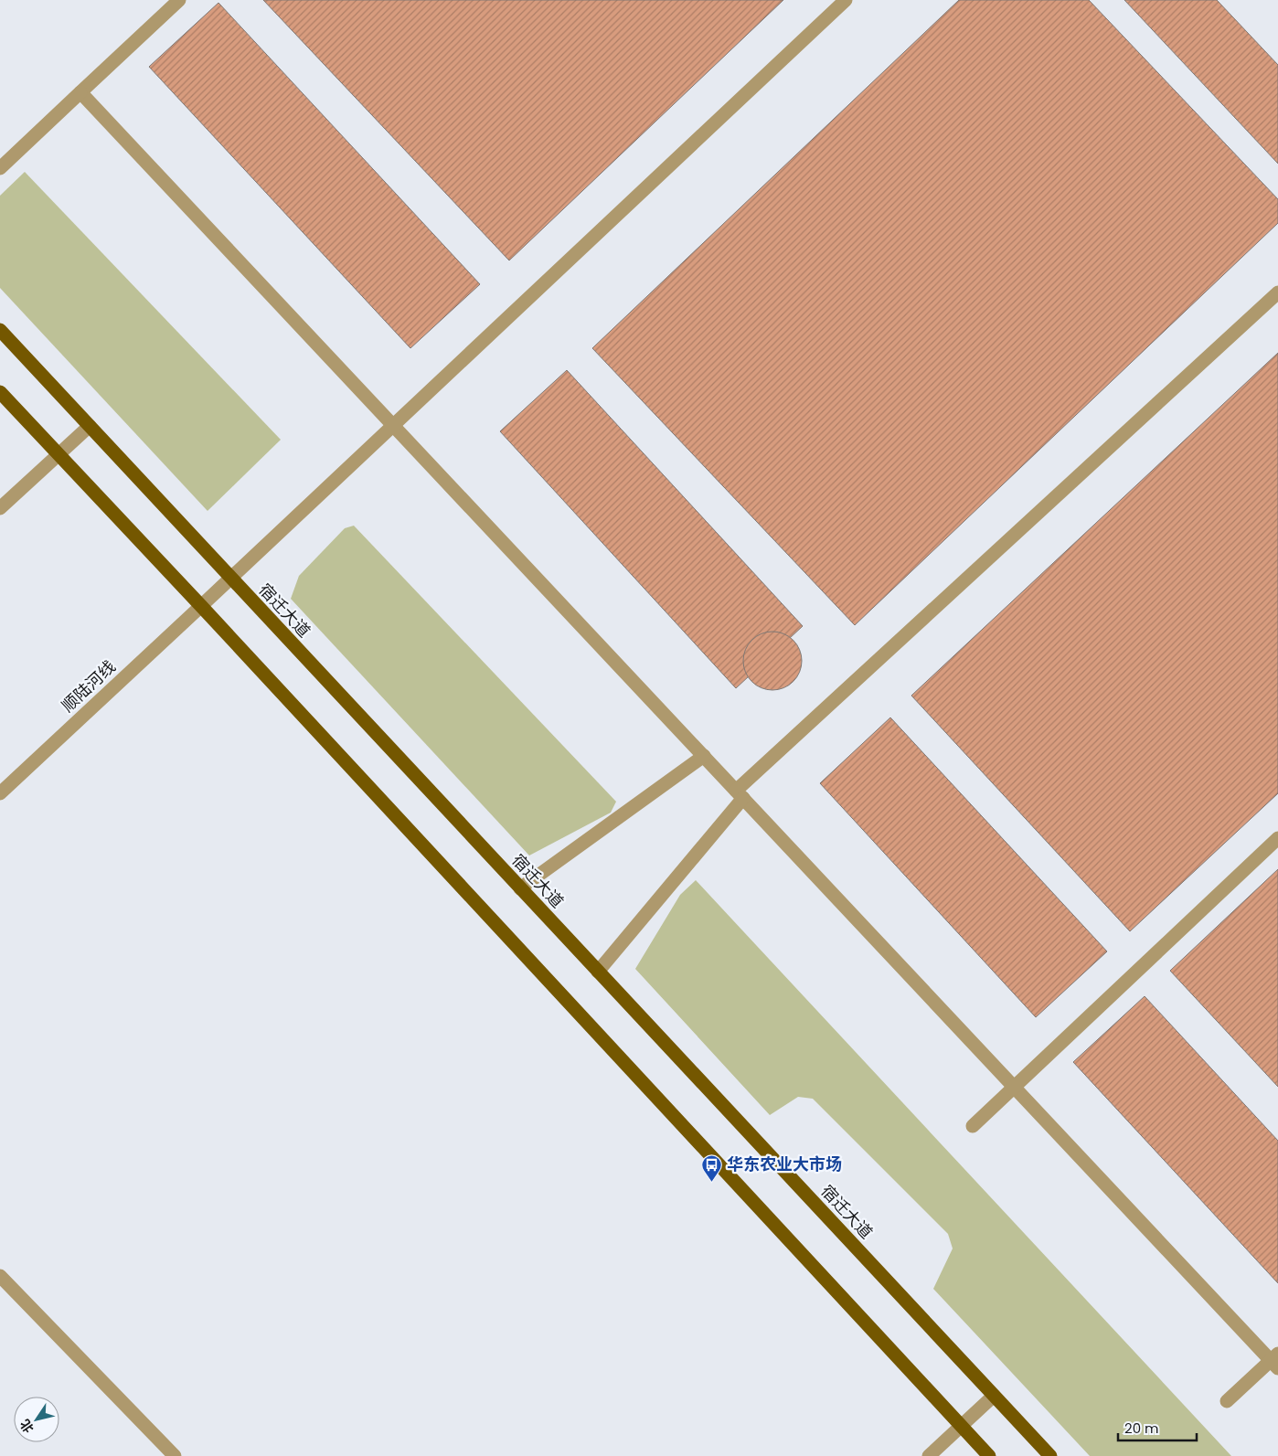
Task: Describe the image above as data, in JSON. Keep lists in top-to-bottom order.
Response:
{
  "streets": {
    "main road": ["宿迁大道"],
    "street": ["顺陆河线"]
  },
  "crossings": [
    ["宿迁大道", "顺陆河线"]
  ],
  "places": {
    "bus stop": ["华东农业大市场"]
  },
  "scale_bar": "20 m",
  "north": "bottom left"
}
